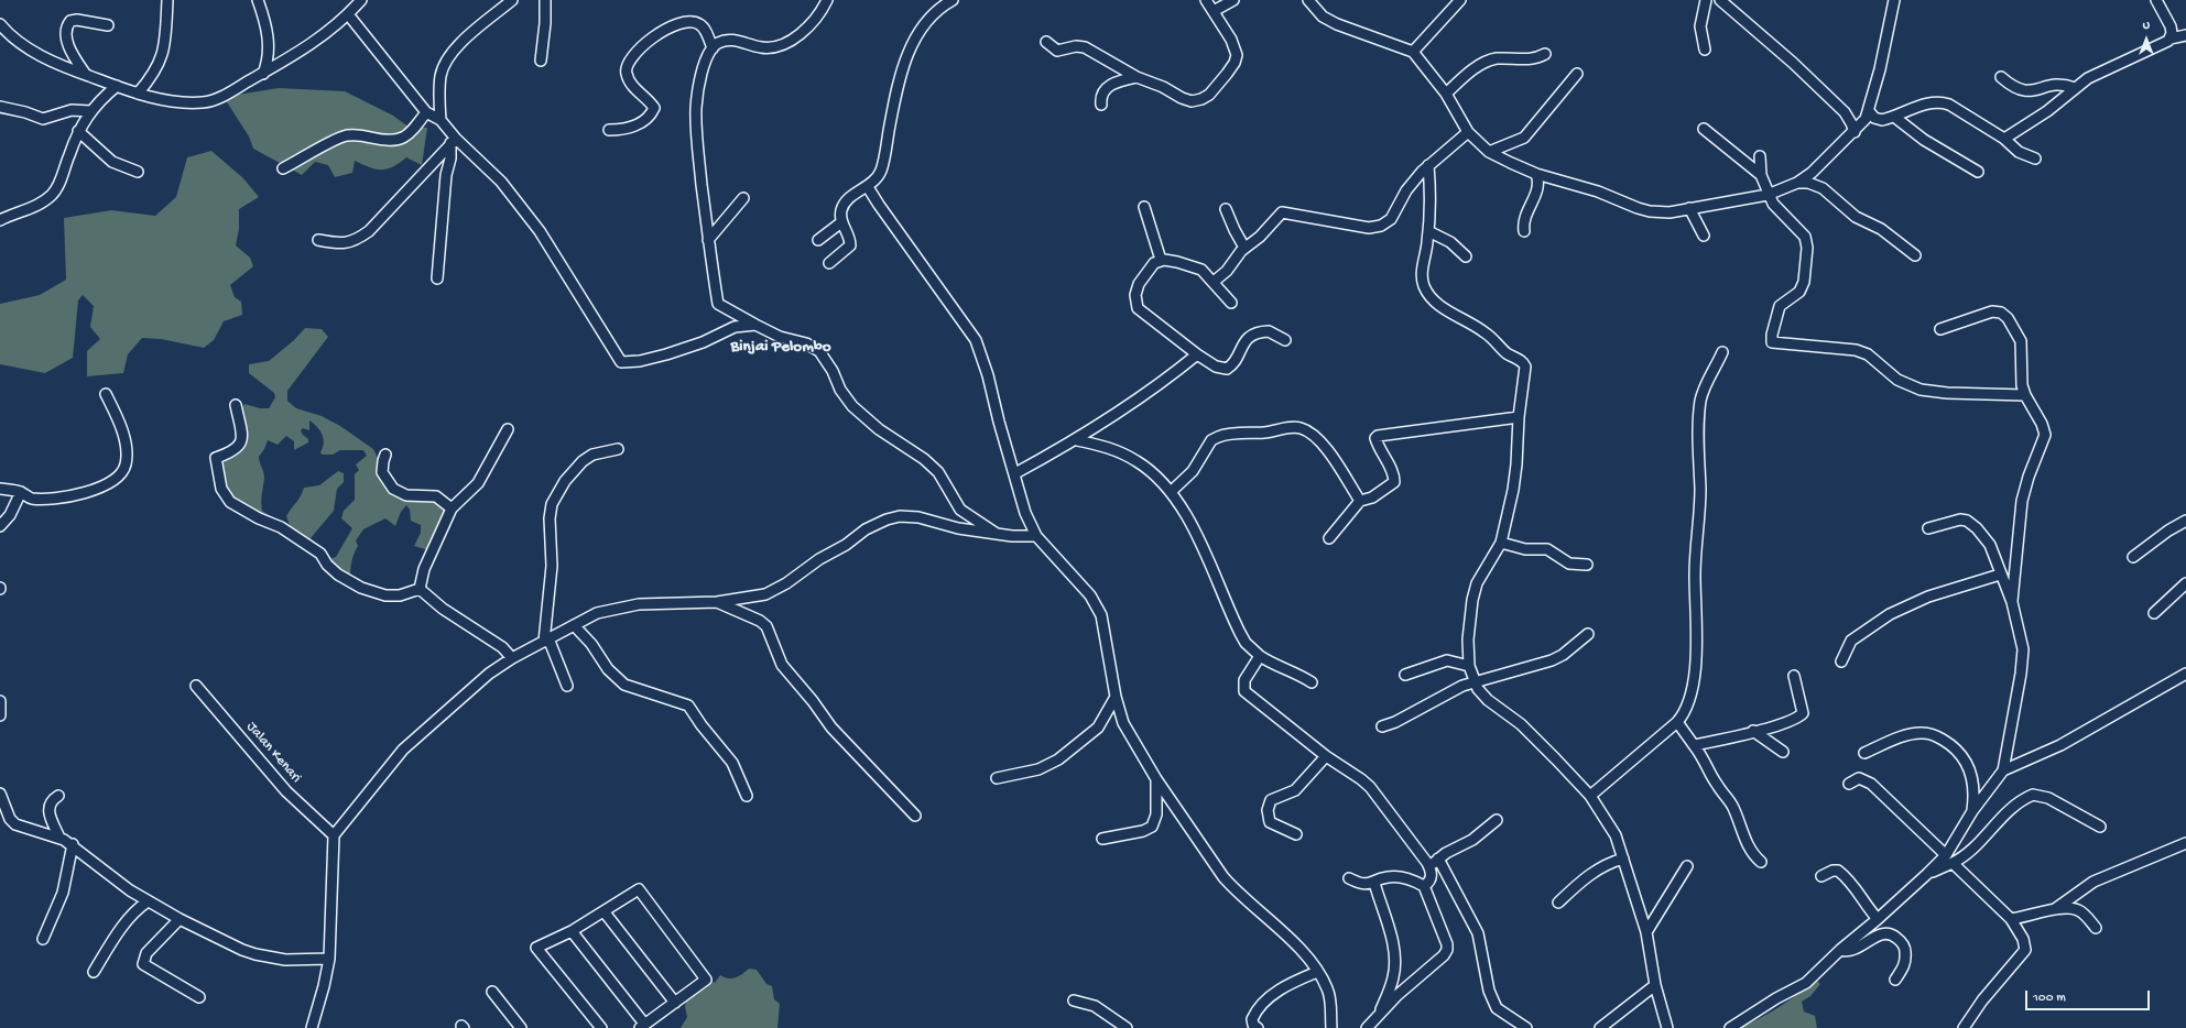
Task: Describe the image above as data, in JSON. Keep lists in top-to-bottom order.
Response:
{
  "streets": {
    "street": ["Jalan Kenari"]
  },
  "districts": ["Binjai Pelombo"],
  "scale_bar": "100 m",
  "north": "top"
}
